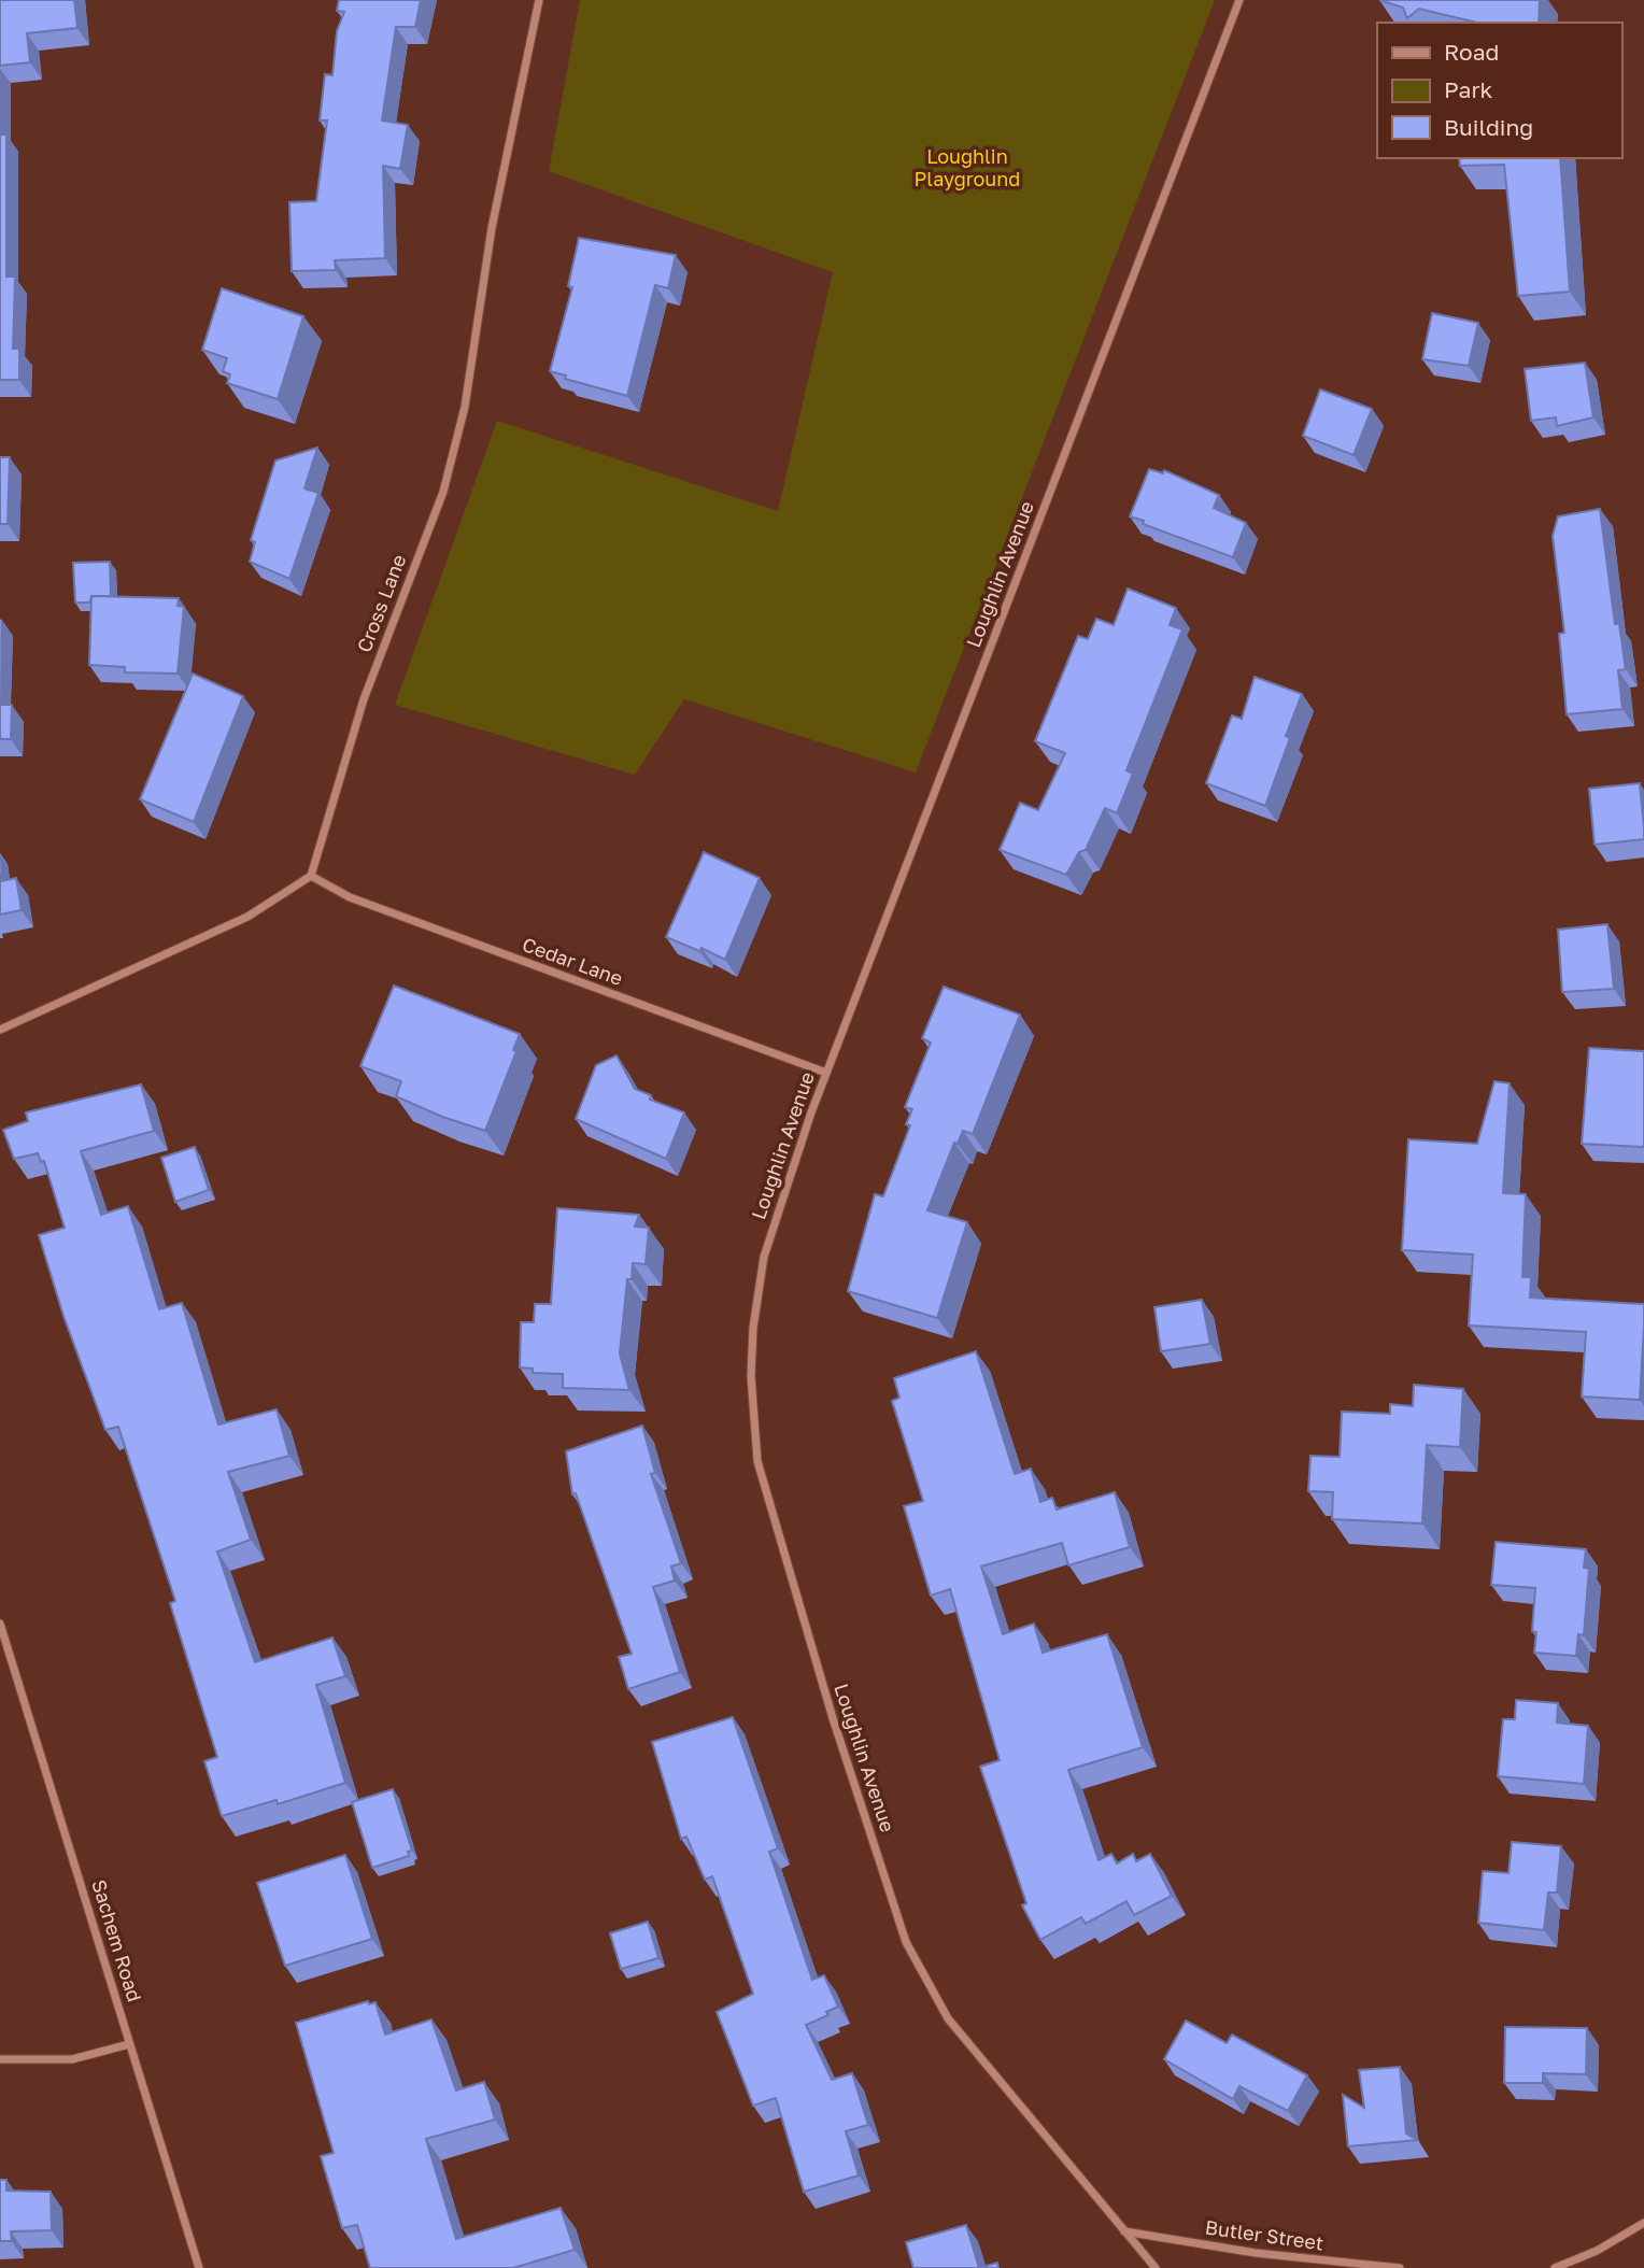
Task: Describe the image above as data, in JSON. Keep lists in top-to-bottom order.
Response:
{
  "streets": {
    "street": [
      "Loughlin Avenue",
      "Cross Lane",
      "Cedar Lane",
      "Sachem Road",
      "Butler Street"
    ]
  },
  "crossings": [
    ["Loughlin Avenue", "Cedar Lane"],
    ["Loughlin Avenue", "Butler Street"],
    ["Cross Lane", "Cedar Lane"]
  ],
  "parks": ["Loughlin Playground"],
  "legend": ["Road", "Park", "Building"]
}
